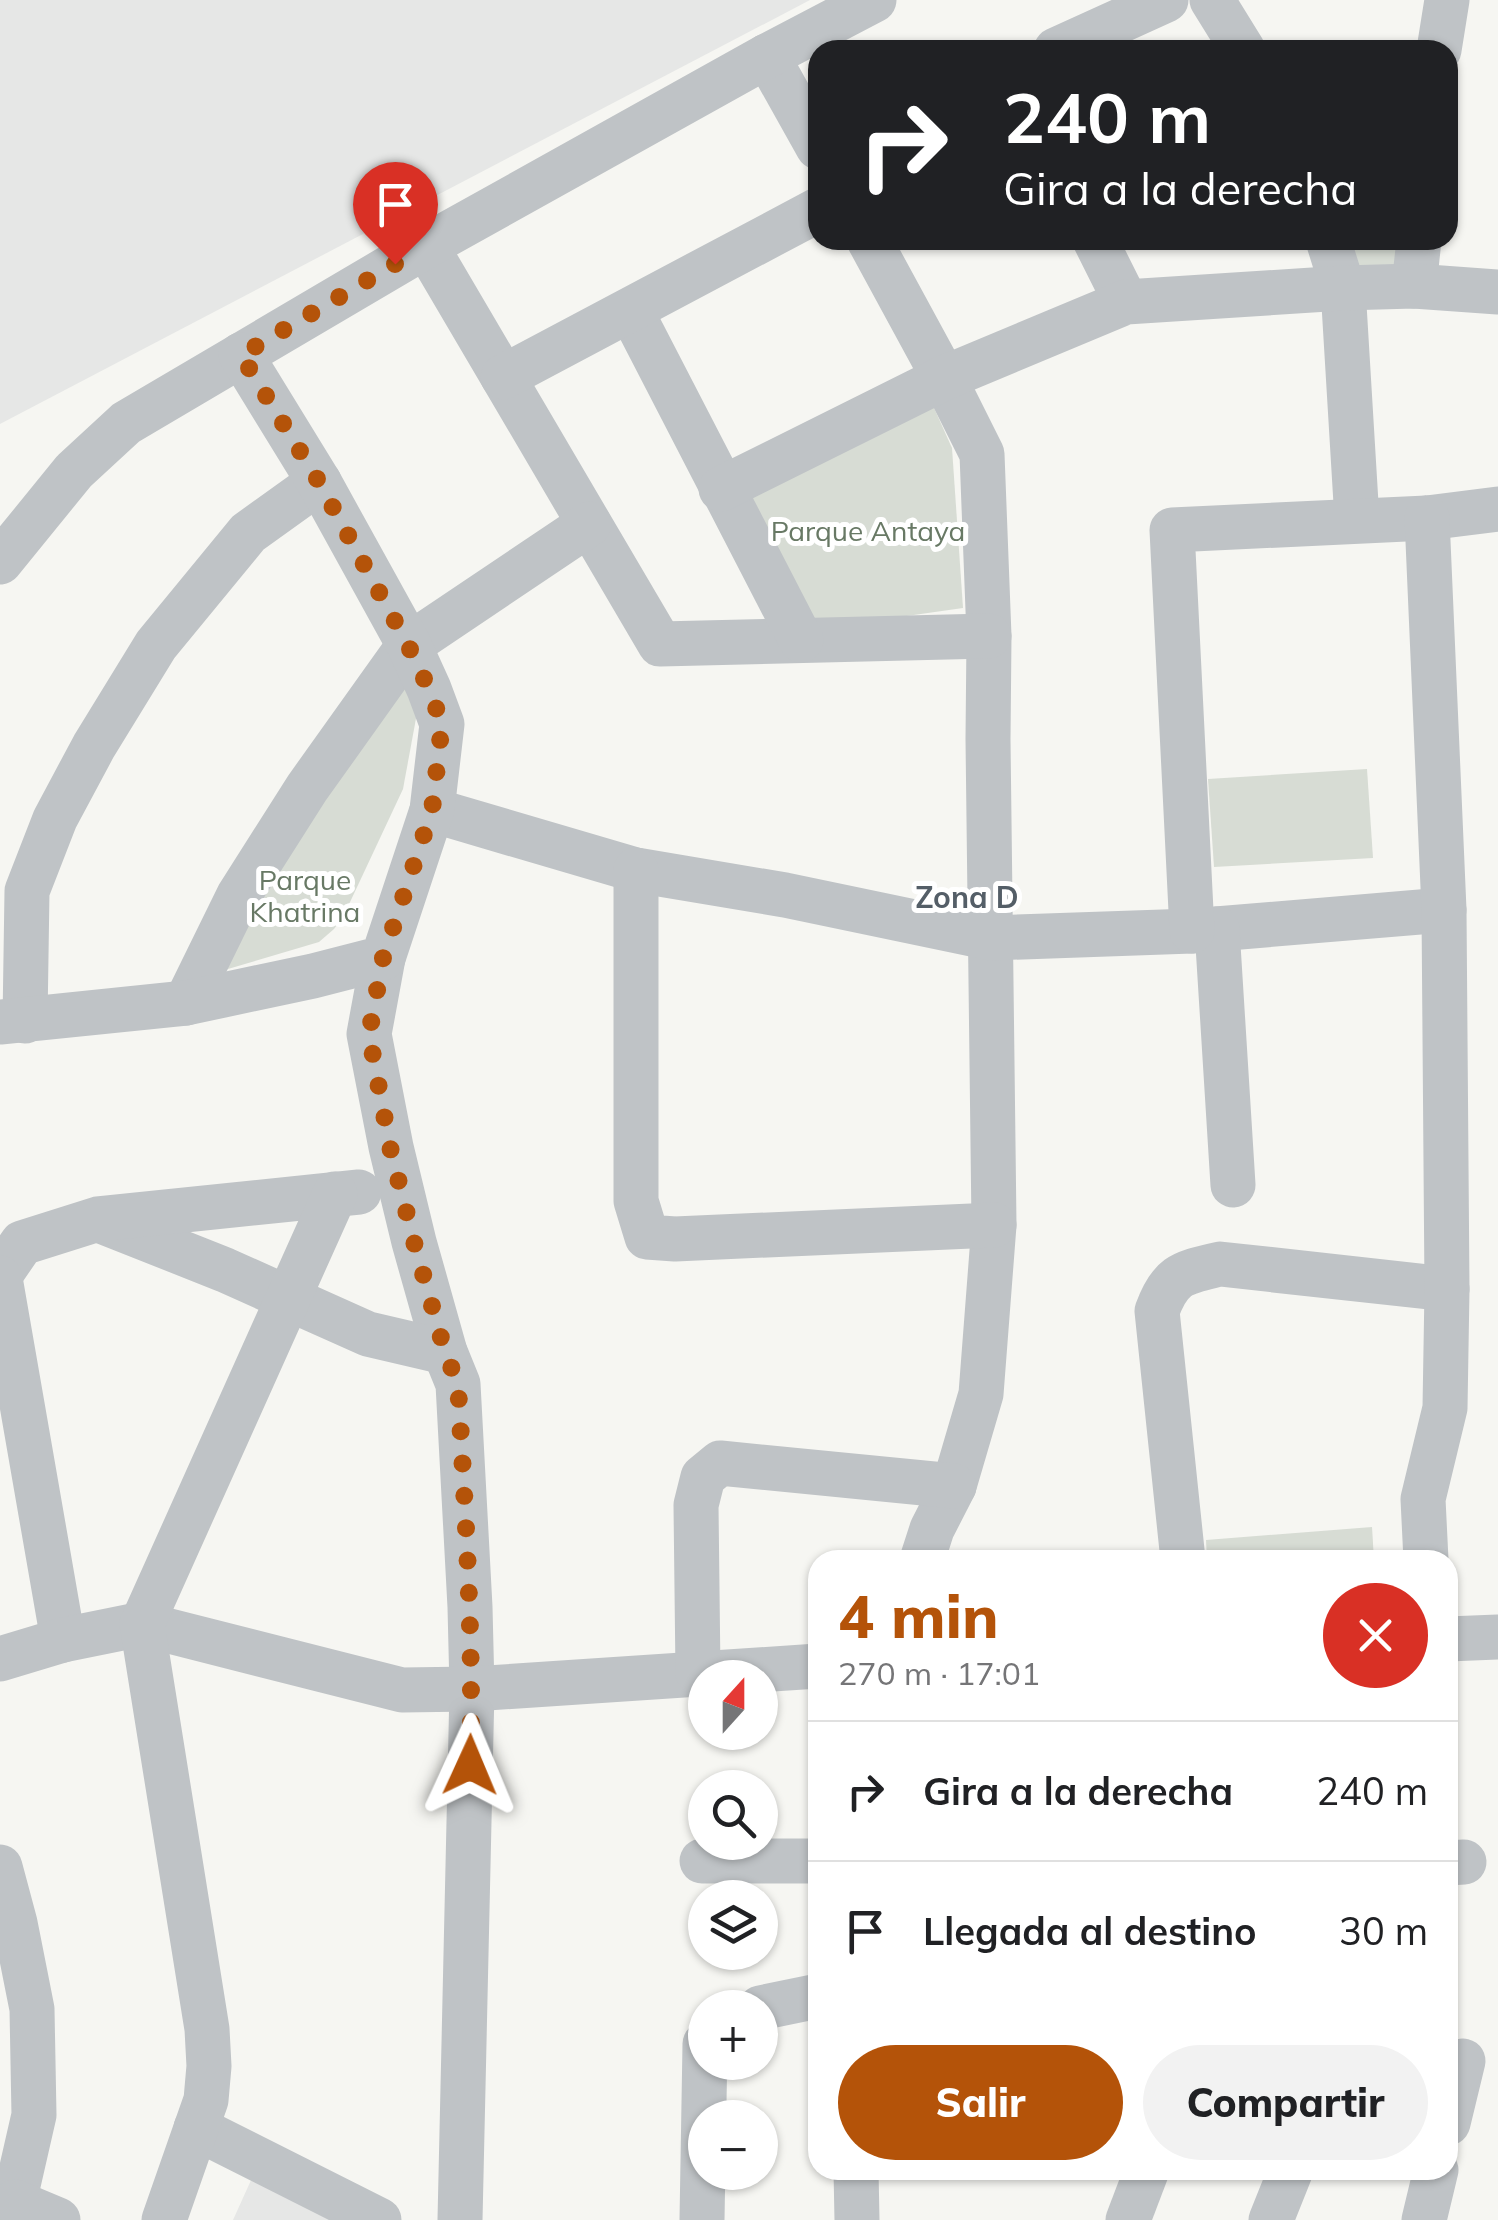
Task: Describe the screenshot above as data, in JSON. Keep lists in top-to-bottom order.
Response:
{
  "districts": ["Zona D"],
  "parks": ["Parque Antaya", "Parque Khatrina"],
  "north": "top",
  "page": {
    "turn": ["240 m", "Gira a la derecha"],
    "heading": ["4 min", "270 m · 17:01"],
    "map_buttons": ["+", "−"],
    "list": [
      {
        "name": "Gira a la derecha",
        "value": "240 m"
      },
      {
        "name": "Llegada al destino",
        "value": "30 m"
      }
    ],
    "buttons": ["Salir", "Compartir"]
  }
}
